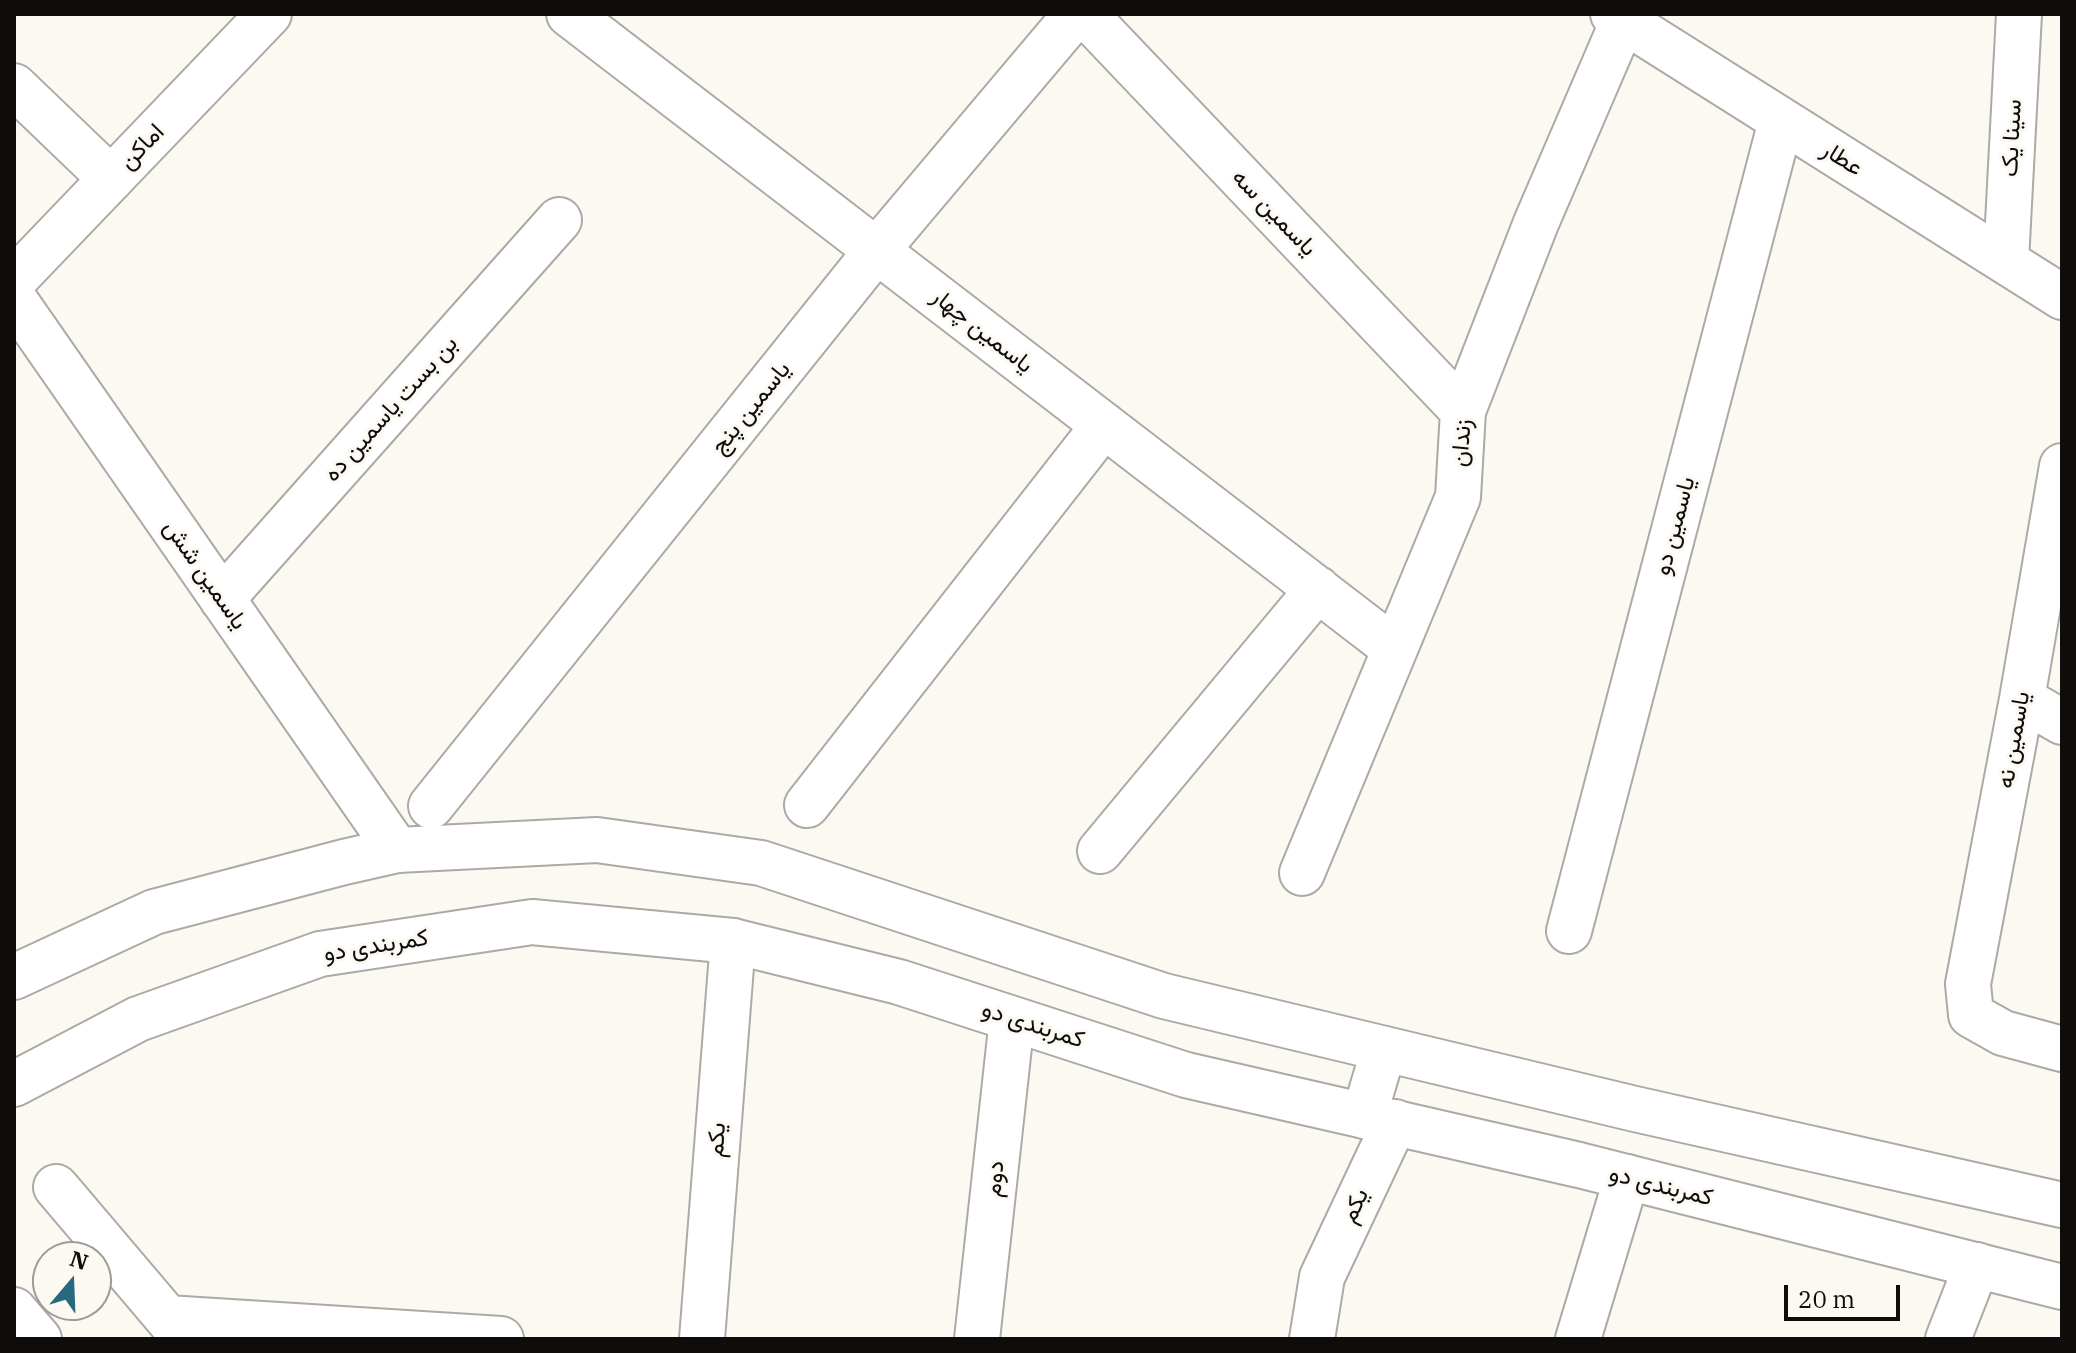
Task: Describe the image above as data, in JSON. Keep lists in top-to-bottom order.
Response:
{
  "streets": {
    "street": [
      "سینا یک",
      "اماکن",
      "عطار",
      "یاسمین سه",
      "یاسمین چهار",
      "یاسمین پنج",
      "بن بست یاسمین ده",
      "زندان",
      "یاسمین دو",
      "یاسمین شش",
      "یاسمین نه",
      "کمربندی دو",
      "یکم",
      "دوم"
    ]
  },
  "crossings": [
    ["سینا یک", "عطار"],
    ["عطار", "زندان"],
    ["عطار", "یاسمین دو"],
    ["یاسمین سه", "زندان"],
    ["یاسمین چهار", "یاسمین پنج"],
    ["یاسمین چهار", "زندان"],
    ["بن بست یاسمین ده", "یاسمین شش"],
    ["کمربندی دو", "یکم"],
    ["کمربندی دو", "دوم"]
  ],
  "scale_bar": "20 m",
  "north": "top"
}
